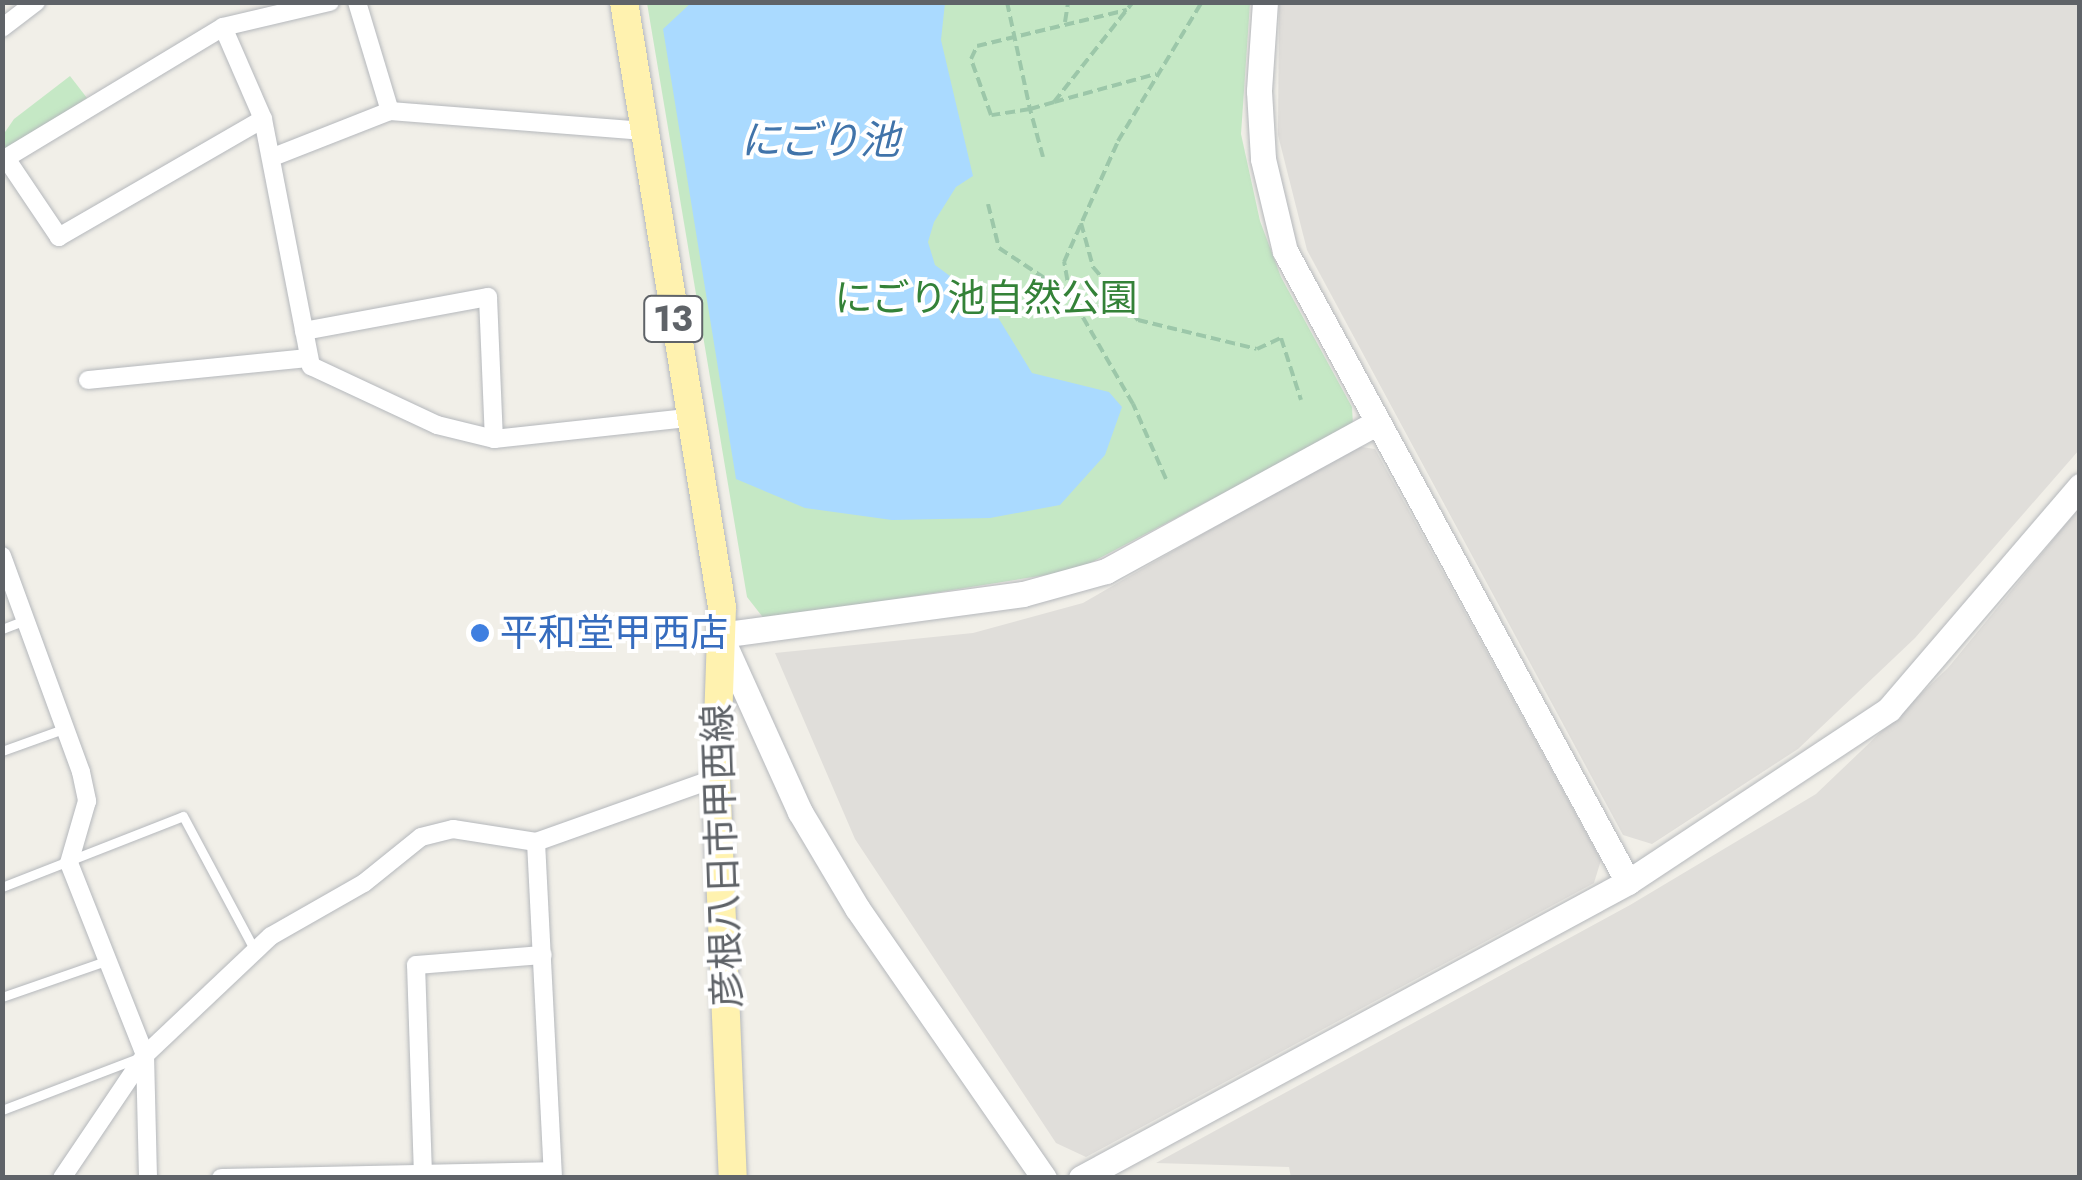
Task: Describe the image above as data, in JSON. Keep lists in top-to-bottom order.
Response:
{
  "streets": {
    "main road": ["13", "彦根八日市甲西線"]
  },
  "water": ["にごり池"],
  "parks": ["にごり池自然公園"],
  "places": ["平和堂甲西店"]
}
